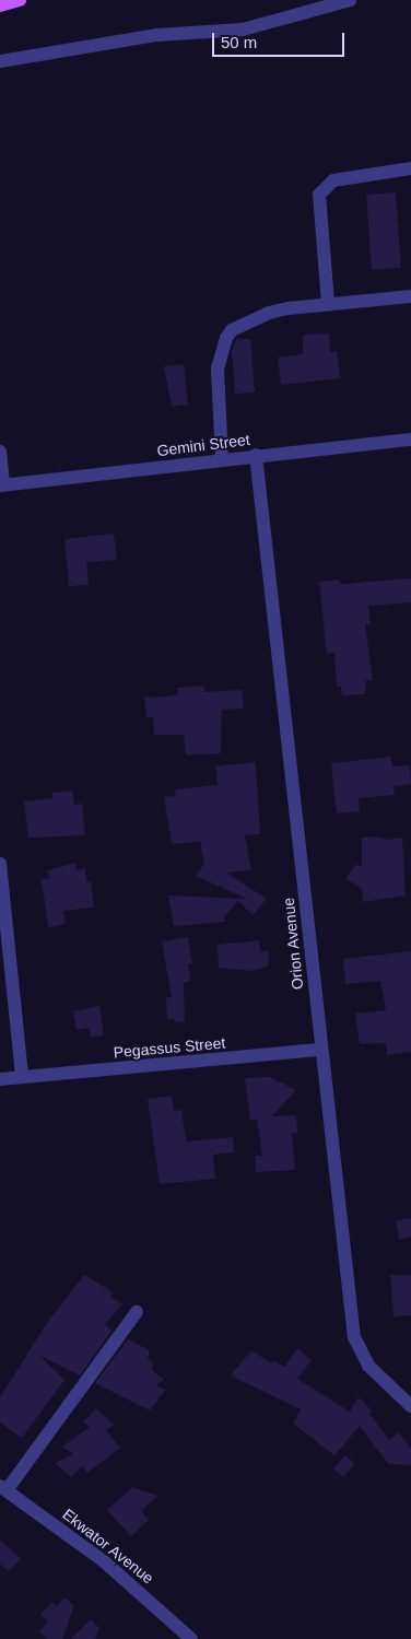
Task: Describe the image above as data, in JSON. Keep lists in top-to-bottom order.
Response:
{
  "streets": {
    "street": [
      "Gemini Street",
      "Orion Avenue",
      "Pegassus Street",
      "Ekwator Avenue"
    ]
  },
  "crossings": [
    ["Gemini Street", "Orion Avenue"],
    ["Orion Avenue", "Pegassus Street"]
  ],
  "scale_bar": "50 m"
}
